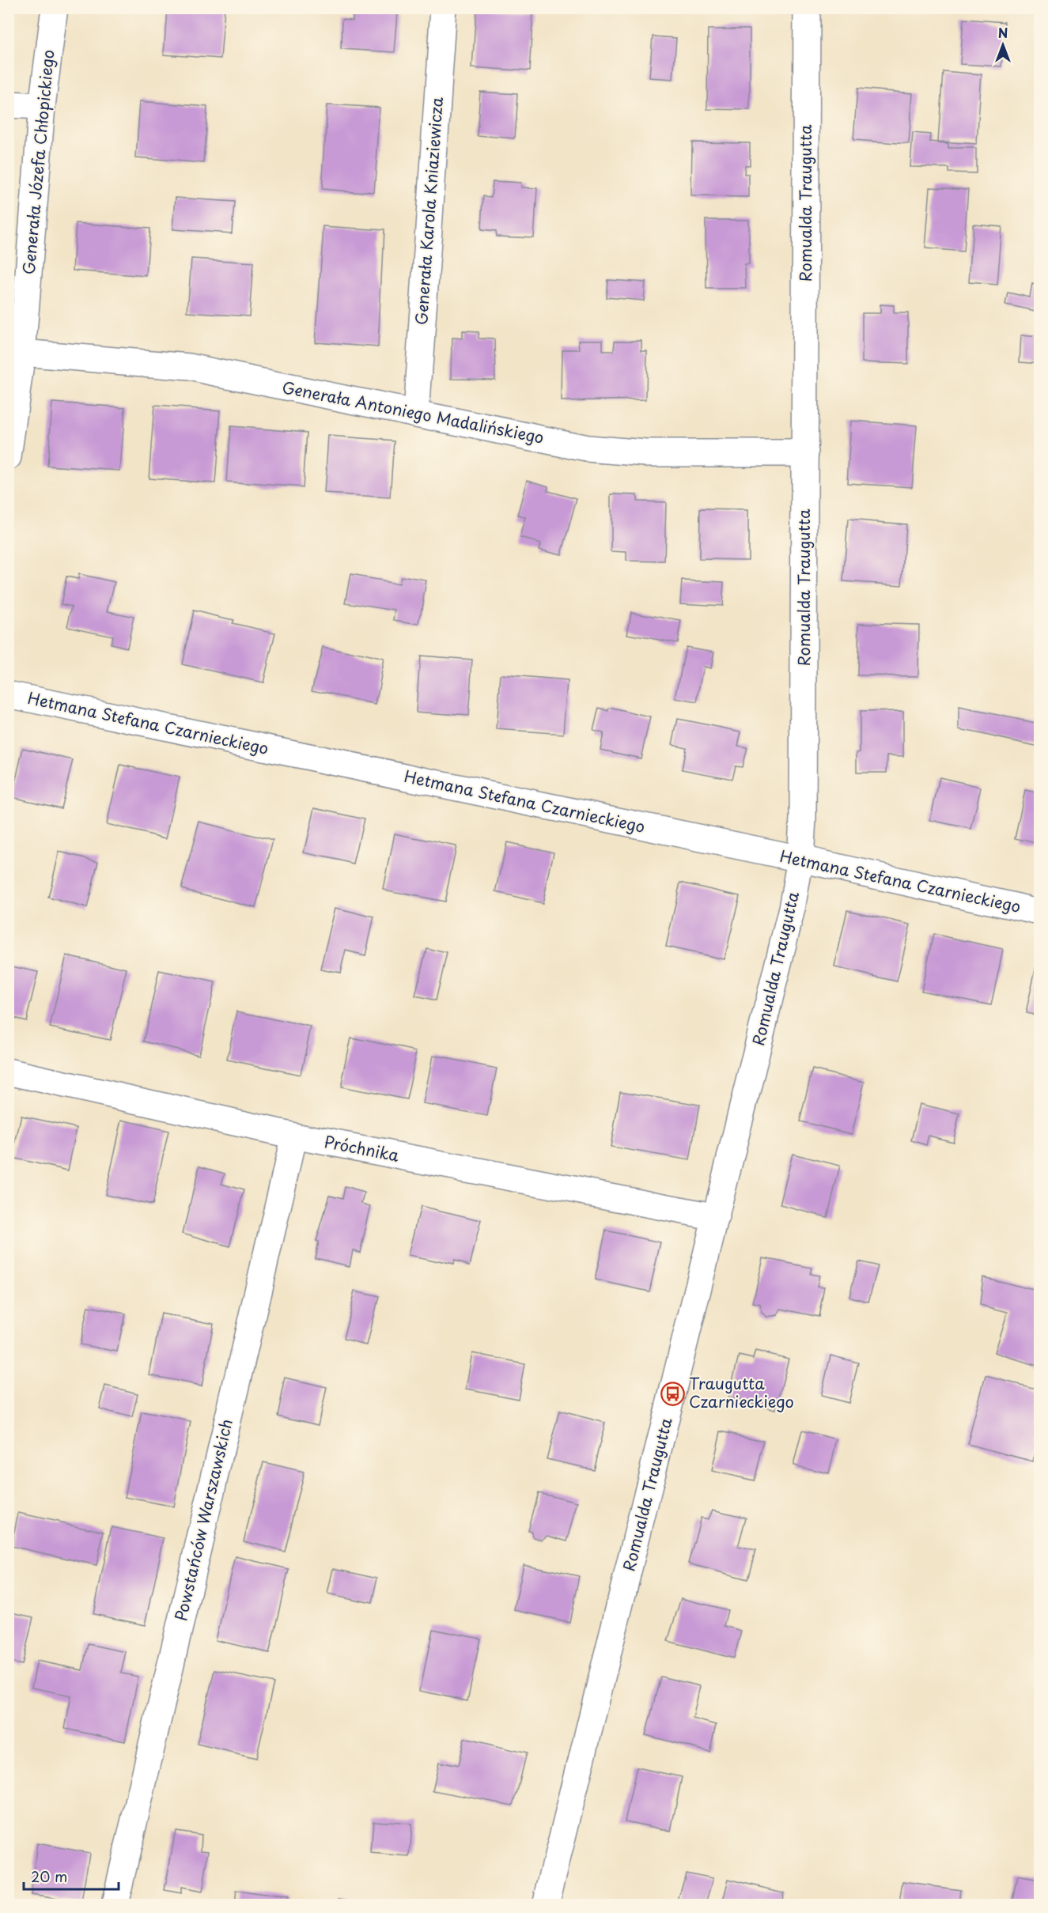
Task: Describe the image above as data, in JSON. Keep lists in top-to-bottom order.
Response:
{
  "streets": {
    "street": [
      "Generała Józefa Chłopickiego",
      "Romualda Traugutta",
      "Generała Karola Kniaziewicza",
      "Generała Antoniego Madalińskiego",
      "Hetmana Stefana Czarnieckiego",
      "Próchnika",
      "Powstańców Warszawskich"
    ]
  },
  "crossings": [
    ["Generała Józefa Chłopickiego", "Generała Antoniego Madalińskiego"],
    ["Romualda Traugutta", "Generała Antoniego Madalińskiego"],
    ["Romualda Traugutta", "Hetmana Stefana Czarnieckiego"],
    ["Romualda Traugutta", "Próchnika"],
    ["Generała Karola Kniaziewicza", "Generała Antoniego Madalińskiego"],
    ["Próchnika", "Powstańców Warszawskich"]
  ],
  "places": {
    "bus stop": ["Traugutta Czarnieckiego"]
  },
  "scale_bar": "20 m",
  "north": "top"
}
